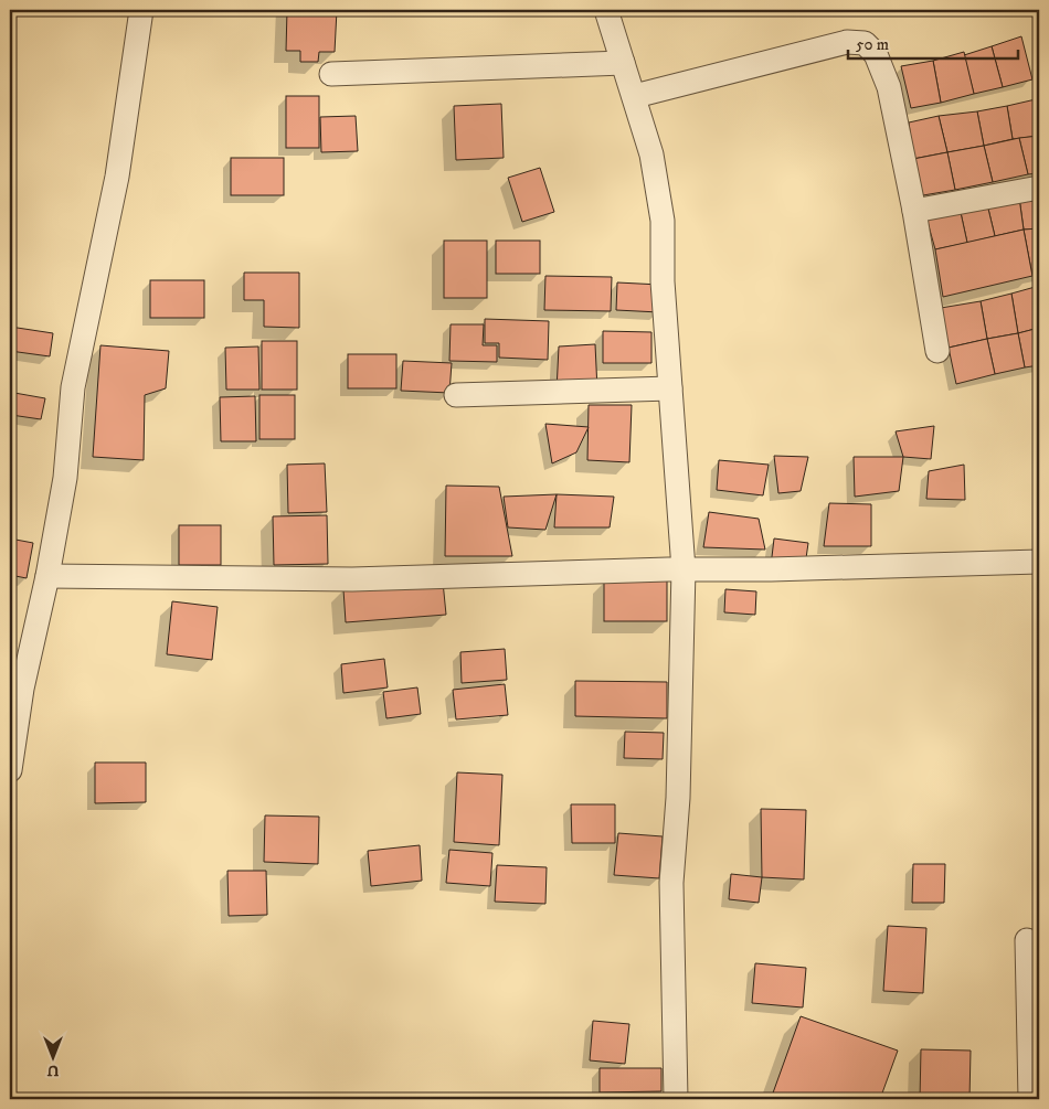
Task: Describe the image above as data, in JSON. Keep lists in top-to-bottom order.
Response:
{
  "scale_bar": "50 m",
  "north": "bottom"
}
